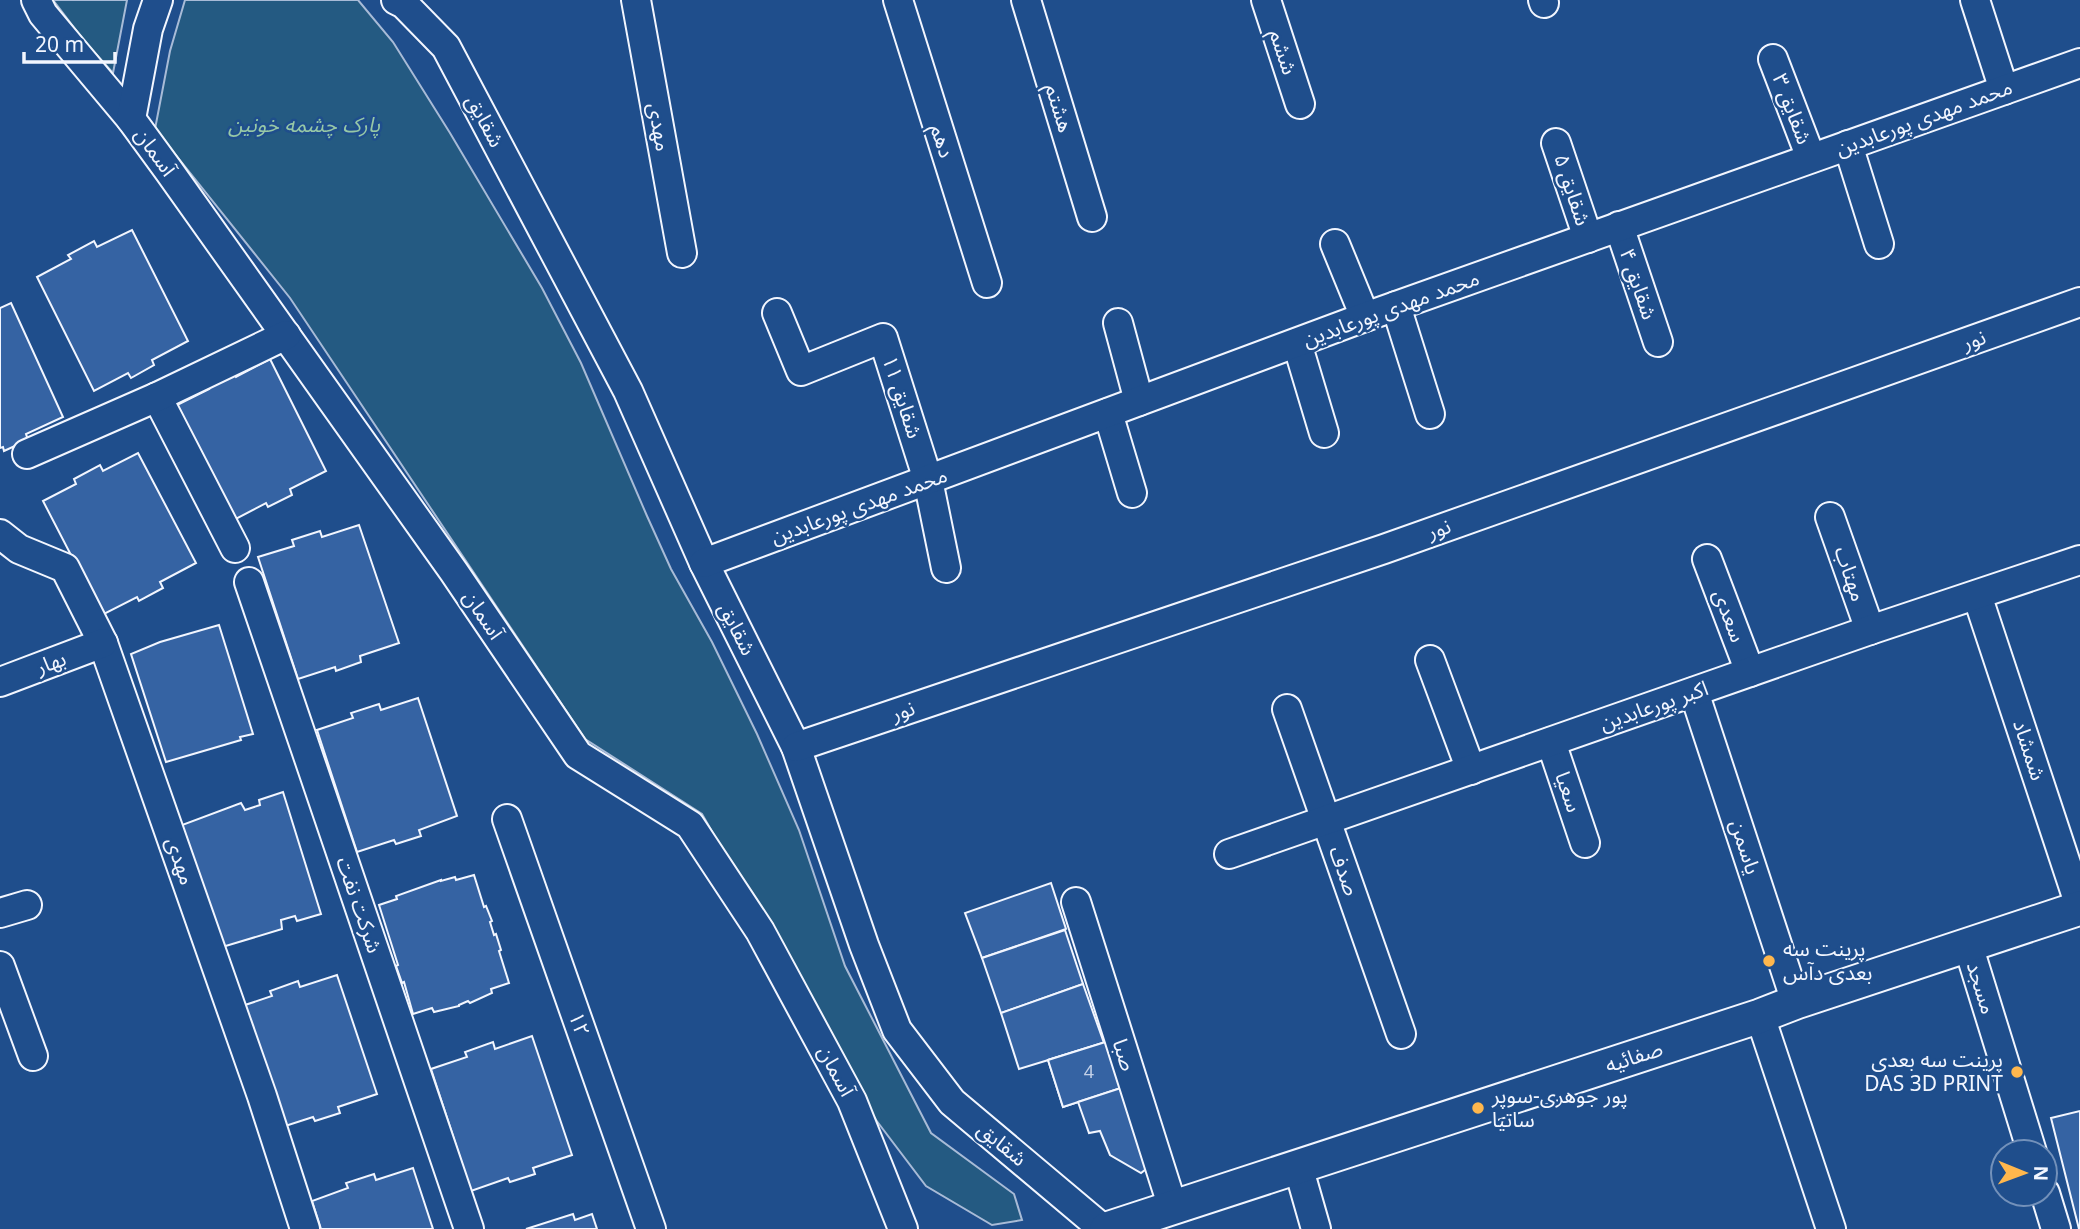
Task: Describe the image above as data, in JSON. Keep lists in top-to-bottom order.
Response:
{
  "streets": {
    "street": [
      "ششم",
      "هشتم",
      "شقایق ۳",
      "محمد مهدی پورعابدین",
      "شقایق",
      "مهدی",
      "دهم",
      "آسمان",
      "شقایق ۵",
      "شقایق ۴",
      "نور",
      "شقایق ۱۱",
      "مهتاب",
      "سعدی",
      "بهار",
      "اکبر پورعابدین",
      "شمشاد",
      "سعیا",
      "یاسمن",
      "صدف",
      "شرکت نفت",
      "مسجد",
      "۱۲",
      "صبا",
      "صفائیه"
    ]
  },
  "crossings": [
    ["شقایق ۳", "محمد مهدی پورعابدین"],
    ["محمد مهدی پورعابدین", "شقایق"],
    ["محمد مهدی پورعابدین", "شقایق ۵"],
    ["محمد مهدی پورعابدین", "شقایق ۴"],
    ["محمد مهدی پورعابدین", "شقایق ۱۱"],
    ["شقایق", "نور"],
    ["شقایق", "صفائیه"],
    ["مهدی", "بهار"],
    ["مهتاب", "اکبر پورعابدین"],
    ["سعدی", "اکبر پورعابدین"],
    ["اکبر پورعابدین", "شمشاد"],
    ["اکبر پورعابدین", "سعیا"],
    ["اکبر پورعابدین", "یاسمن"],
    ["اکبر پورعابدین", "صدف"],
    ["شمشاد", "صفائیه"],
    ["یاسمن", "صفائیه"],
    ["مسجد", "صفائیه"],
    ["صبا", "صفائیه"]
  ],
  "parks": ["پارک چشمه خونین"],
  "places": ["پرینت سه بعدی دآس", "پرینت سه بعدی DAS 3D PRINT", "پور جوهری-سوپر ساتیا"],
  "house_numbers": ["4"],
  "scale_bar": "20 m",
  "north": "right"
}
